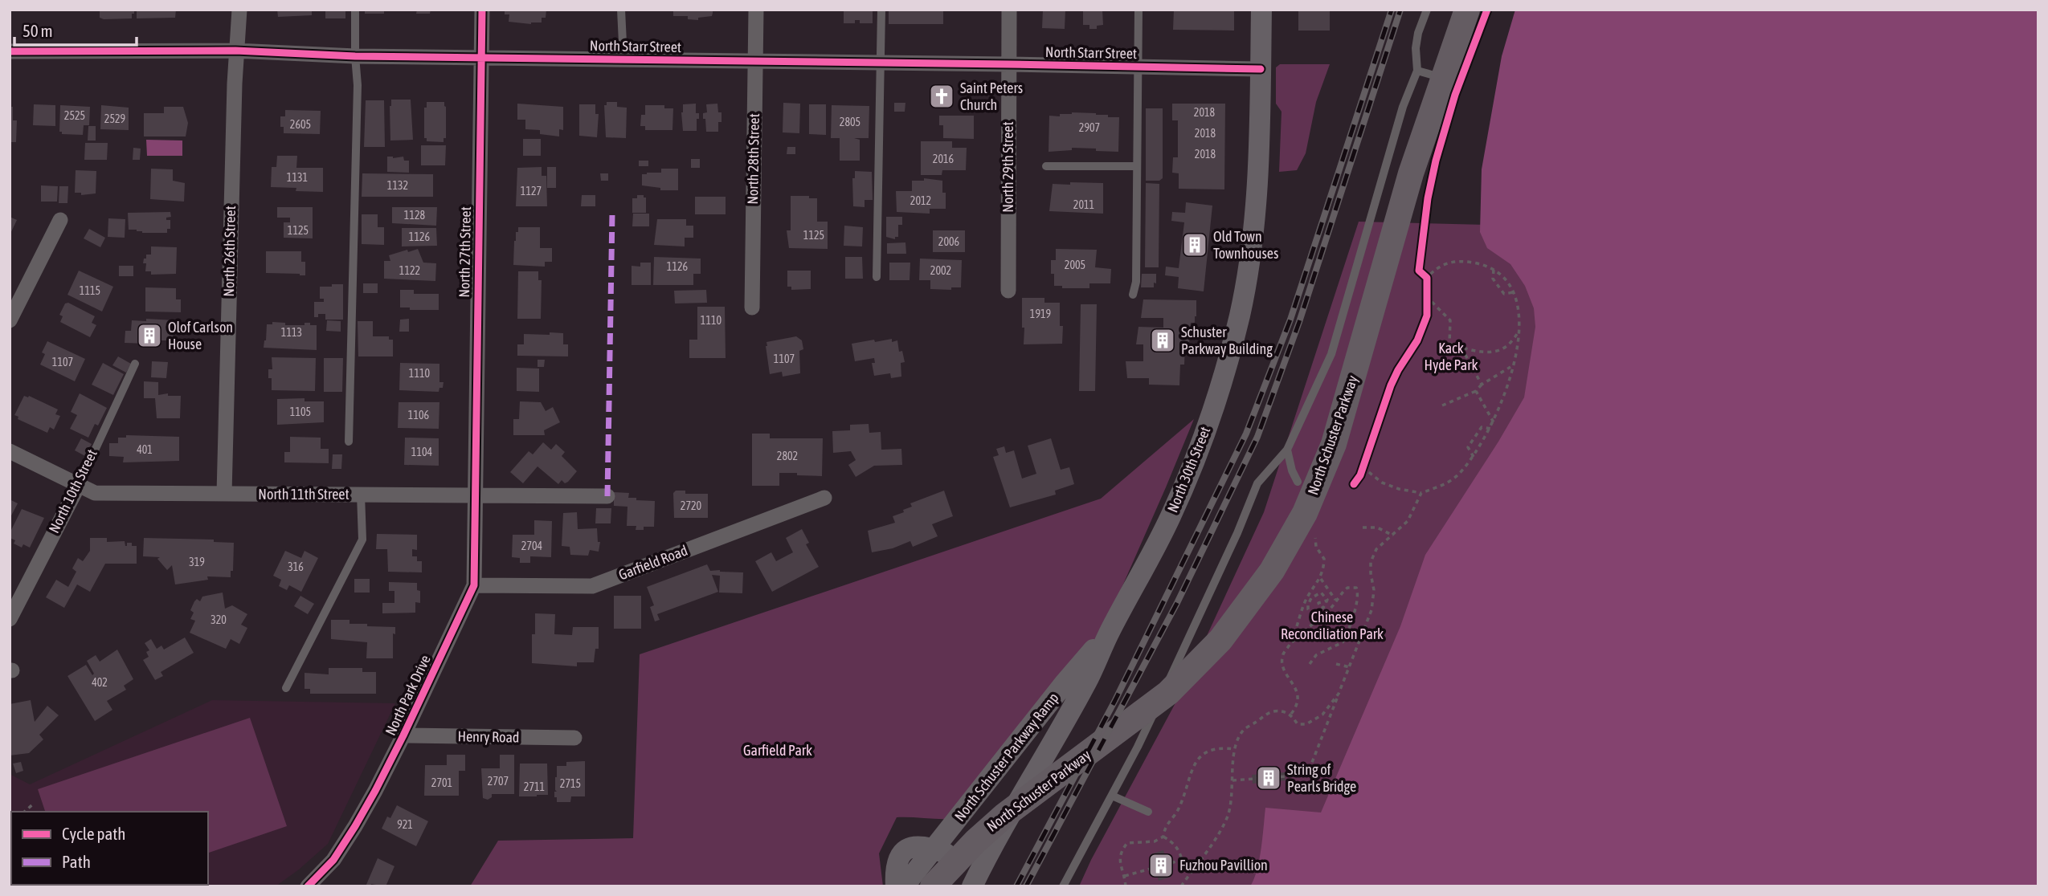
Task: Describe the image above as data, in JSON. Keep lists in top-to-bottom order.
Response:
{
  "streets": {
    "highway": ["North Schuster Parkway"],
    "main road": ["North 30th Street", "North Schuster Parkway Ramp"],
    "street": [
      "North Starr Street",
      "North 28th Street",
      "North 29th Street",
      "North 26th Street",
      "North 27th Street",
      "North 10th Street",
      "North 11th Street",
      "Garfield Road",
      "North Park Drive",
      "Henry Road"
    ]
  },
  "crossings": [
    ["North Starr Street", "North 28th Street"],
    ["North Starr Street", "North 29th Street"],
    ["North Starr Street", "North 26th Street"],
    ["North Starr Street", "North 27th Street"],
    ["North Starr Street", "North 30th Street"],
    ["North 26th Street", "North 11th Street"],
    ["North 27th Street", "North 11th Street"],
    ["North 27th Street", "North Park Drive"],
    ["North 30th Street", "North Schuster Parkway Ramp"],
    ["North 10th Street", "North 11th Street"],
    ["North 11th Street", "North Park Drive"],
    ["Garfield Road", "North Park Drive"],
    ["North Park Drive", "Henry Road"]
  ],
  "parks": ["Kack Hyde Park", "Chinese Reconciliation Park", "Garfield Park"],
  "places": {
    "church": ["Saint Peters Church"],
    "building": [
      "Old Town Townhouses",
      "Olof Carlson House",
      "Schuster Parkway Building",
      "String of Pearls Bridge",
      "Fuzhou Pavillion"
    ]
  },
  "house_numbers": [
    "2018",
    "2525",
    "2529",
    "2805",
    "2605",
    "2907",
    "2018",
    "2018",
    "2016",
    "1131",
    "1132",
    "1127",
    "2012",
    "2011",
    "1128",
    "1125",
    "1125",
    "1126",
    "2006",
    "2005",
    "1126",
    "1122",
    "2002",
    "1115",
    "1919",
    "1110",
    "1113",
    "1107",
    "1107",
    "1110",
    "1105",
    "1106",
    "401",
    "1104",
    "2802",
    "2720",
    "2704",
    "319",
    "316",
    "320",
    "402",
    "2707",
    "2701",
    "2715",
    "2711",
    "921"
  ],
  "legend": ["Cycle path", "Path"],
  "scale_bar": "50 m"
}
